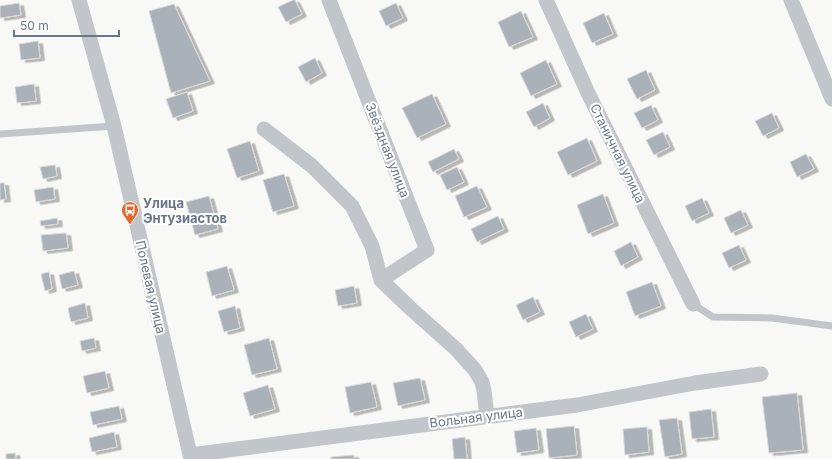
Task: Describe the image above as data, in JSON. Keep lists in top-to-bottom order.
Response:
{
  "streets": {
    "street": [
      "Звёздная улица",
      "Станичная улица",
      "Полевая улица",
      "Вольная улица"
    ]
  },
  "crossings": [
    ["Полевая улица", "Вольная улица"]
  ],
  "places": {
    "bus stop": ["Улица Энтузиастов"]
  },
  "scale_bar": "50 m"
}
